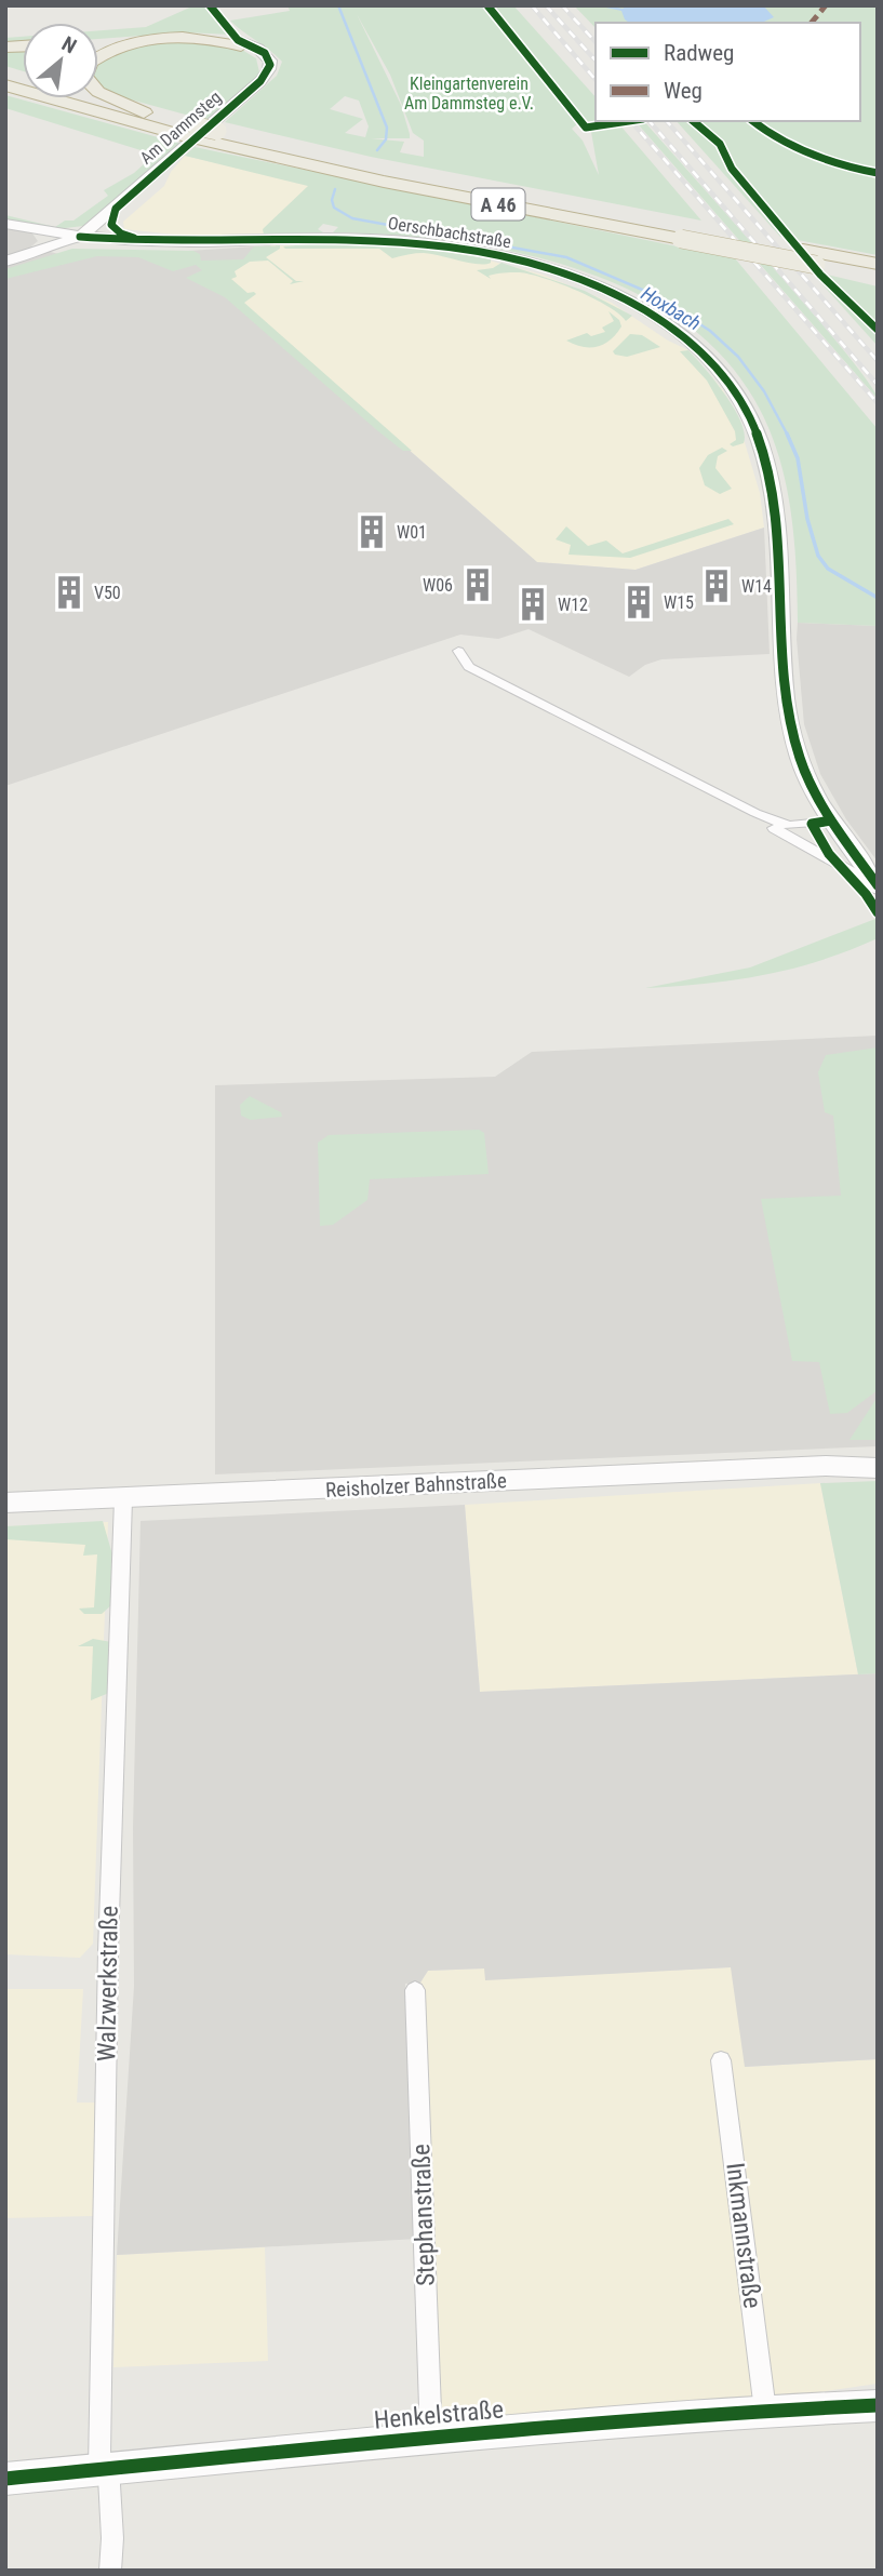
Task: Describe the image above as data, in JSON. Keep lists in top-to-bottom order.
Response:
{
  "streets": {
    "highway": ["A 46"],
    "main road": [
      "Am Dammsteg",
      "Oerschbachstraße",
      "Reisholzer Bahnstraße",
      "Henkelstraße"
    ],
    "street": ["Walzwerkstraße", "Stephanstraße", "Inkmannstraße"]
  },
  "crossings": [
    ["Am Dammsteg", "Oerschbachstraße"],
    ["Reisholzer Bahnstraße", "Walzwerkstraße"],
    ["Walzwerkstraße", "Henkelstraße"],
    ["Stephanstraße", "Henkelstraße"],
    ["Inkmannstraße", "Henkelstraße"]
  ],
  "water": ["Hoxbach"],
  "parks": ["Kleingartenverein Am Dammsteg e.V."],
  "places": {
    "building": [
      "W01",
      "W06",
      "W14",
      "V50",
      "W15",
      "W12"
    ]
  },
  "legend": ["Radweg", "Weg"],
  "north": "top right"
}
